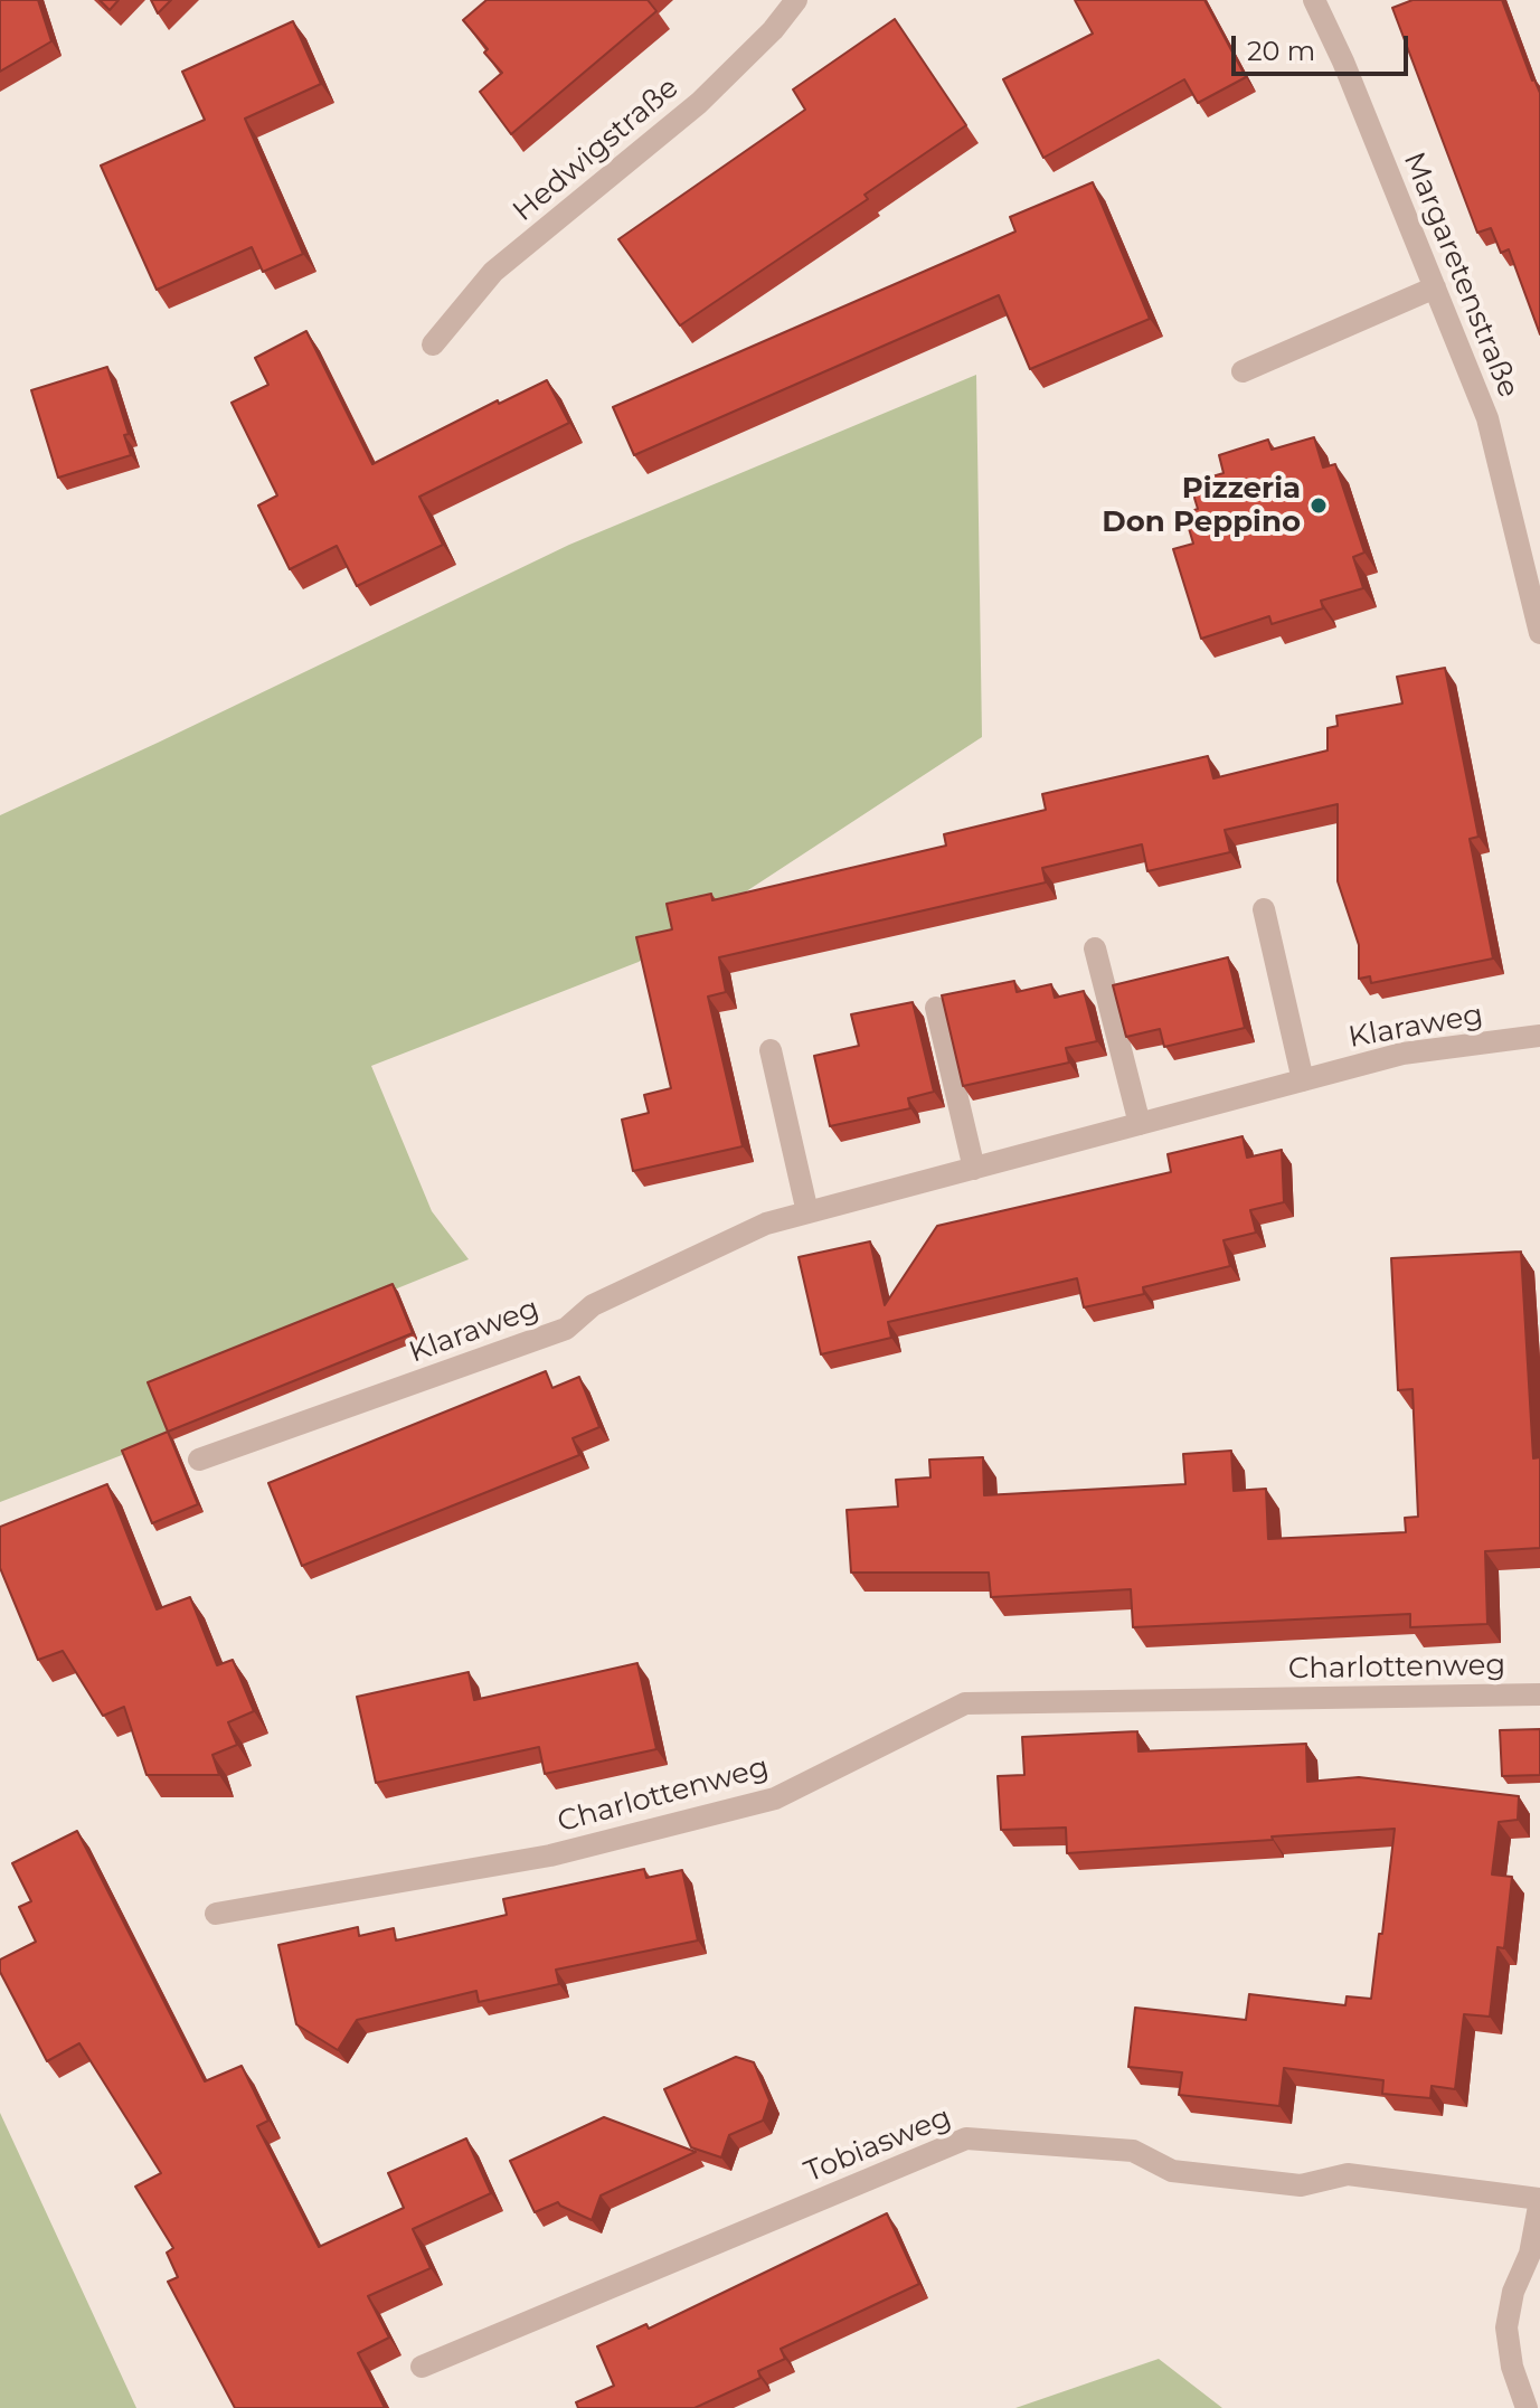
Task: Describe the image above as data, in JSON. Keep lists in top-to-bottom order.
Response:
{
  "streets": {
    "street": [
      "Hedwigstraße",
      "Margaretenstraße",
      "Klaraweg",
      "Charlottenweg",
      "Tobiasweg"
    ]
  },
  "places": ["Pizzeria Don Peppino"],
  "scale_bar": "20 m"
}
